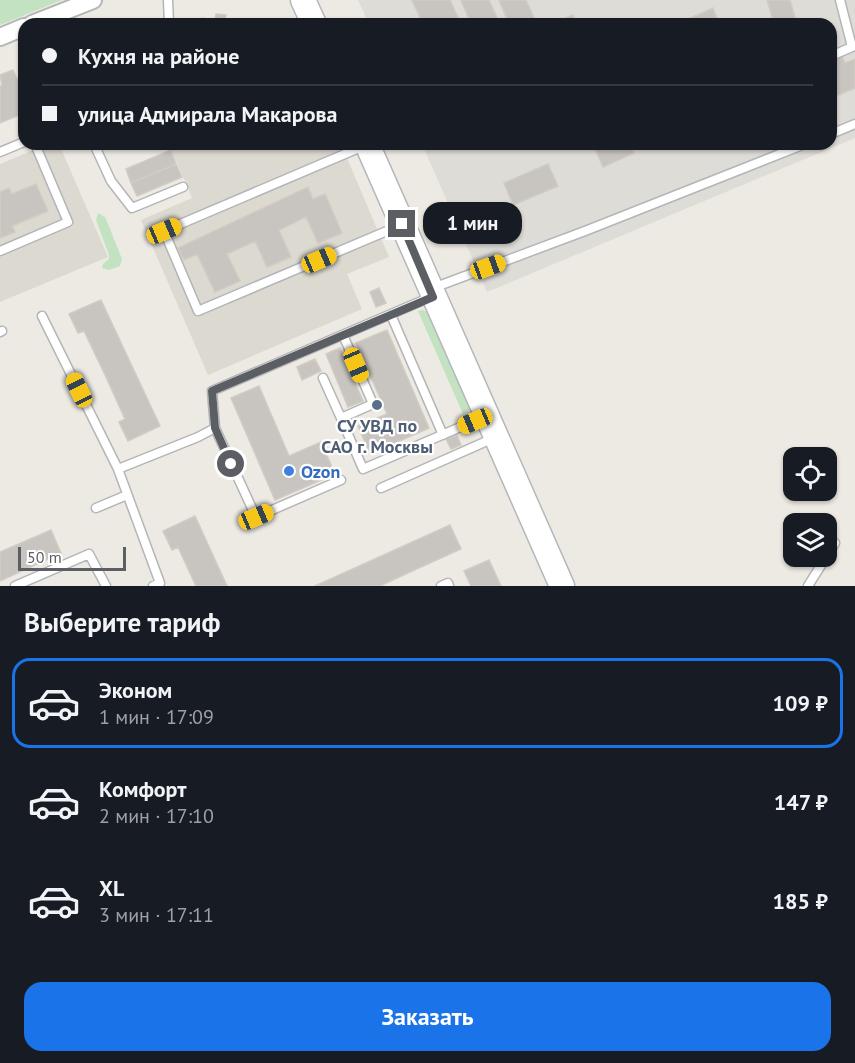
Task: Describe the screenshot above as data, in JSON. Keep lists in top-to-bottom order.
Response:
{
  "places": ["СУ УВД по САО г. Москвы", "Ozon"],
  "scale_bar": "50 m",
  "page": {
    "banner": ["Кухня на районе", "улица Адмирала Макарова"],
    "bubble": "1 мин",
    "scale": "50 m",
    "heading": "Выберите тариф",
    "list": [
      {
        "name": "Эконом",
        "note": "1 мин · 17:09",
        "value": "109 ₽"
      },
      {
        "name": "Комфорт",
        "note": "2 мин · 17:10",
        "value": "147 ₽"
      },
      {
        "name": "XL",
        "note": "3 мин · 17:11",
        "value": "185 ₽"
      }
    ],
    "buttons": "Заказать"
  }
}
